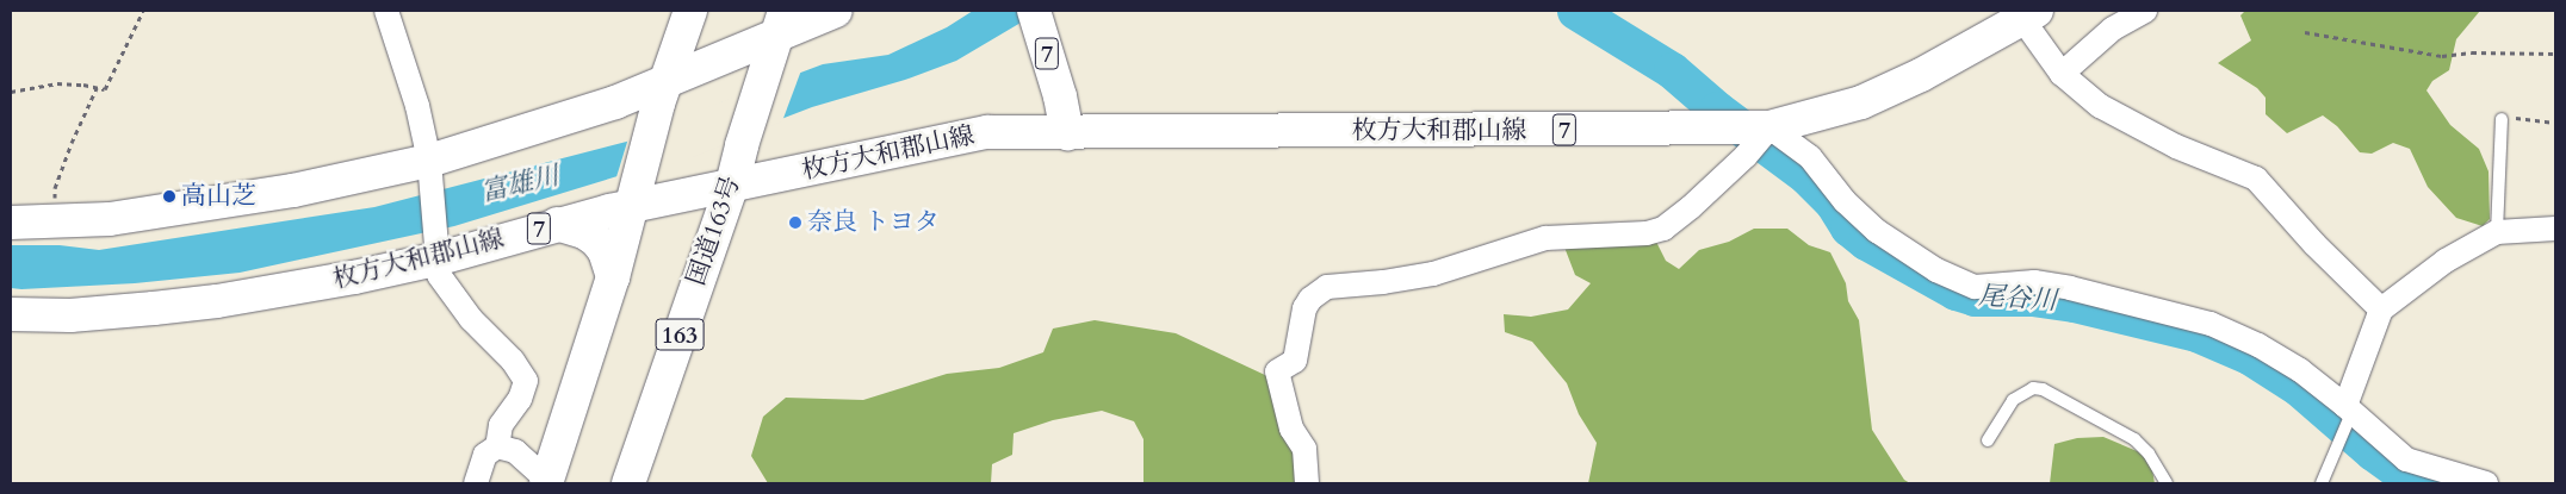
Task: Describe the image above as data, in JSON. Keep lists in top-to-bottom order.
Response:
{
  "streets": {
    "main road": [
      "7",
      "枚方大和郡山線",
      "国道163号",
      "163"
    ]
  },
  "crossings": [
    ["7", "枚方大和郡山線"],
    ["枚方大和郡山線", "国道163号"]
  ],
  "water": ["富雄川", "尾谷川"],
  "places": ["高山芝", "奈良 トヨタ"]
}
